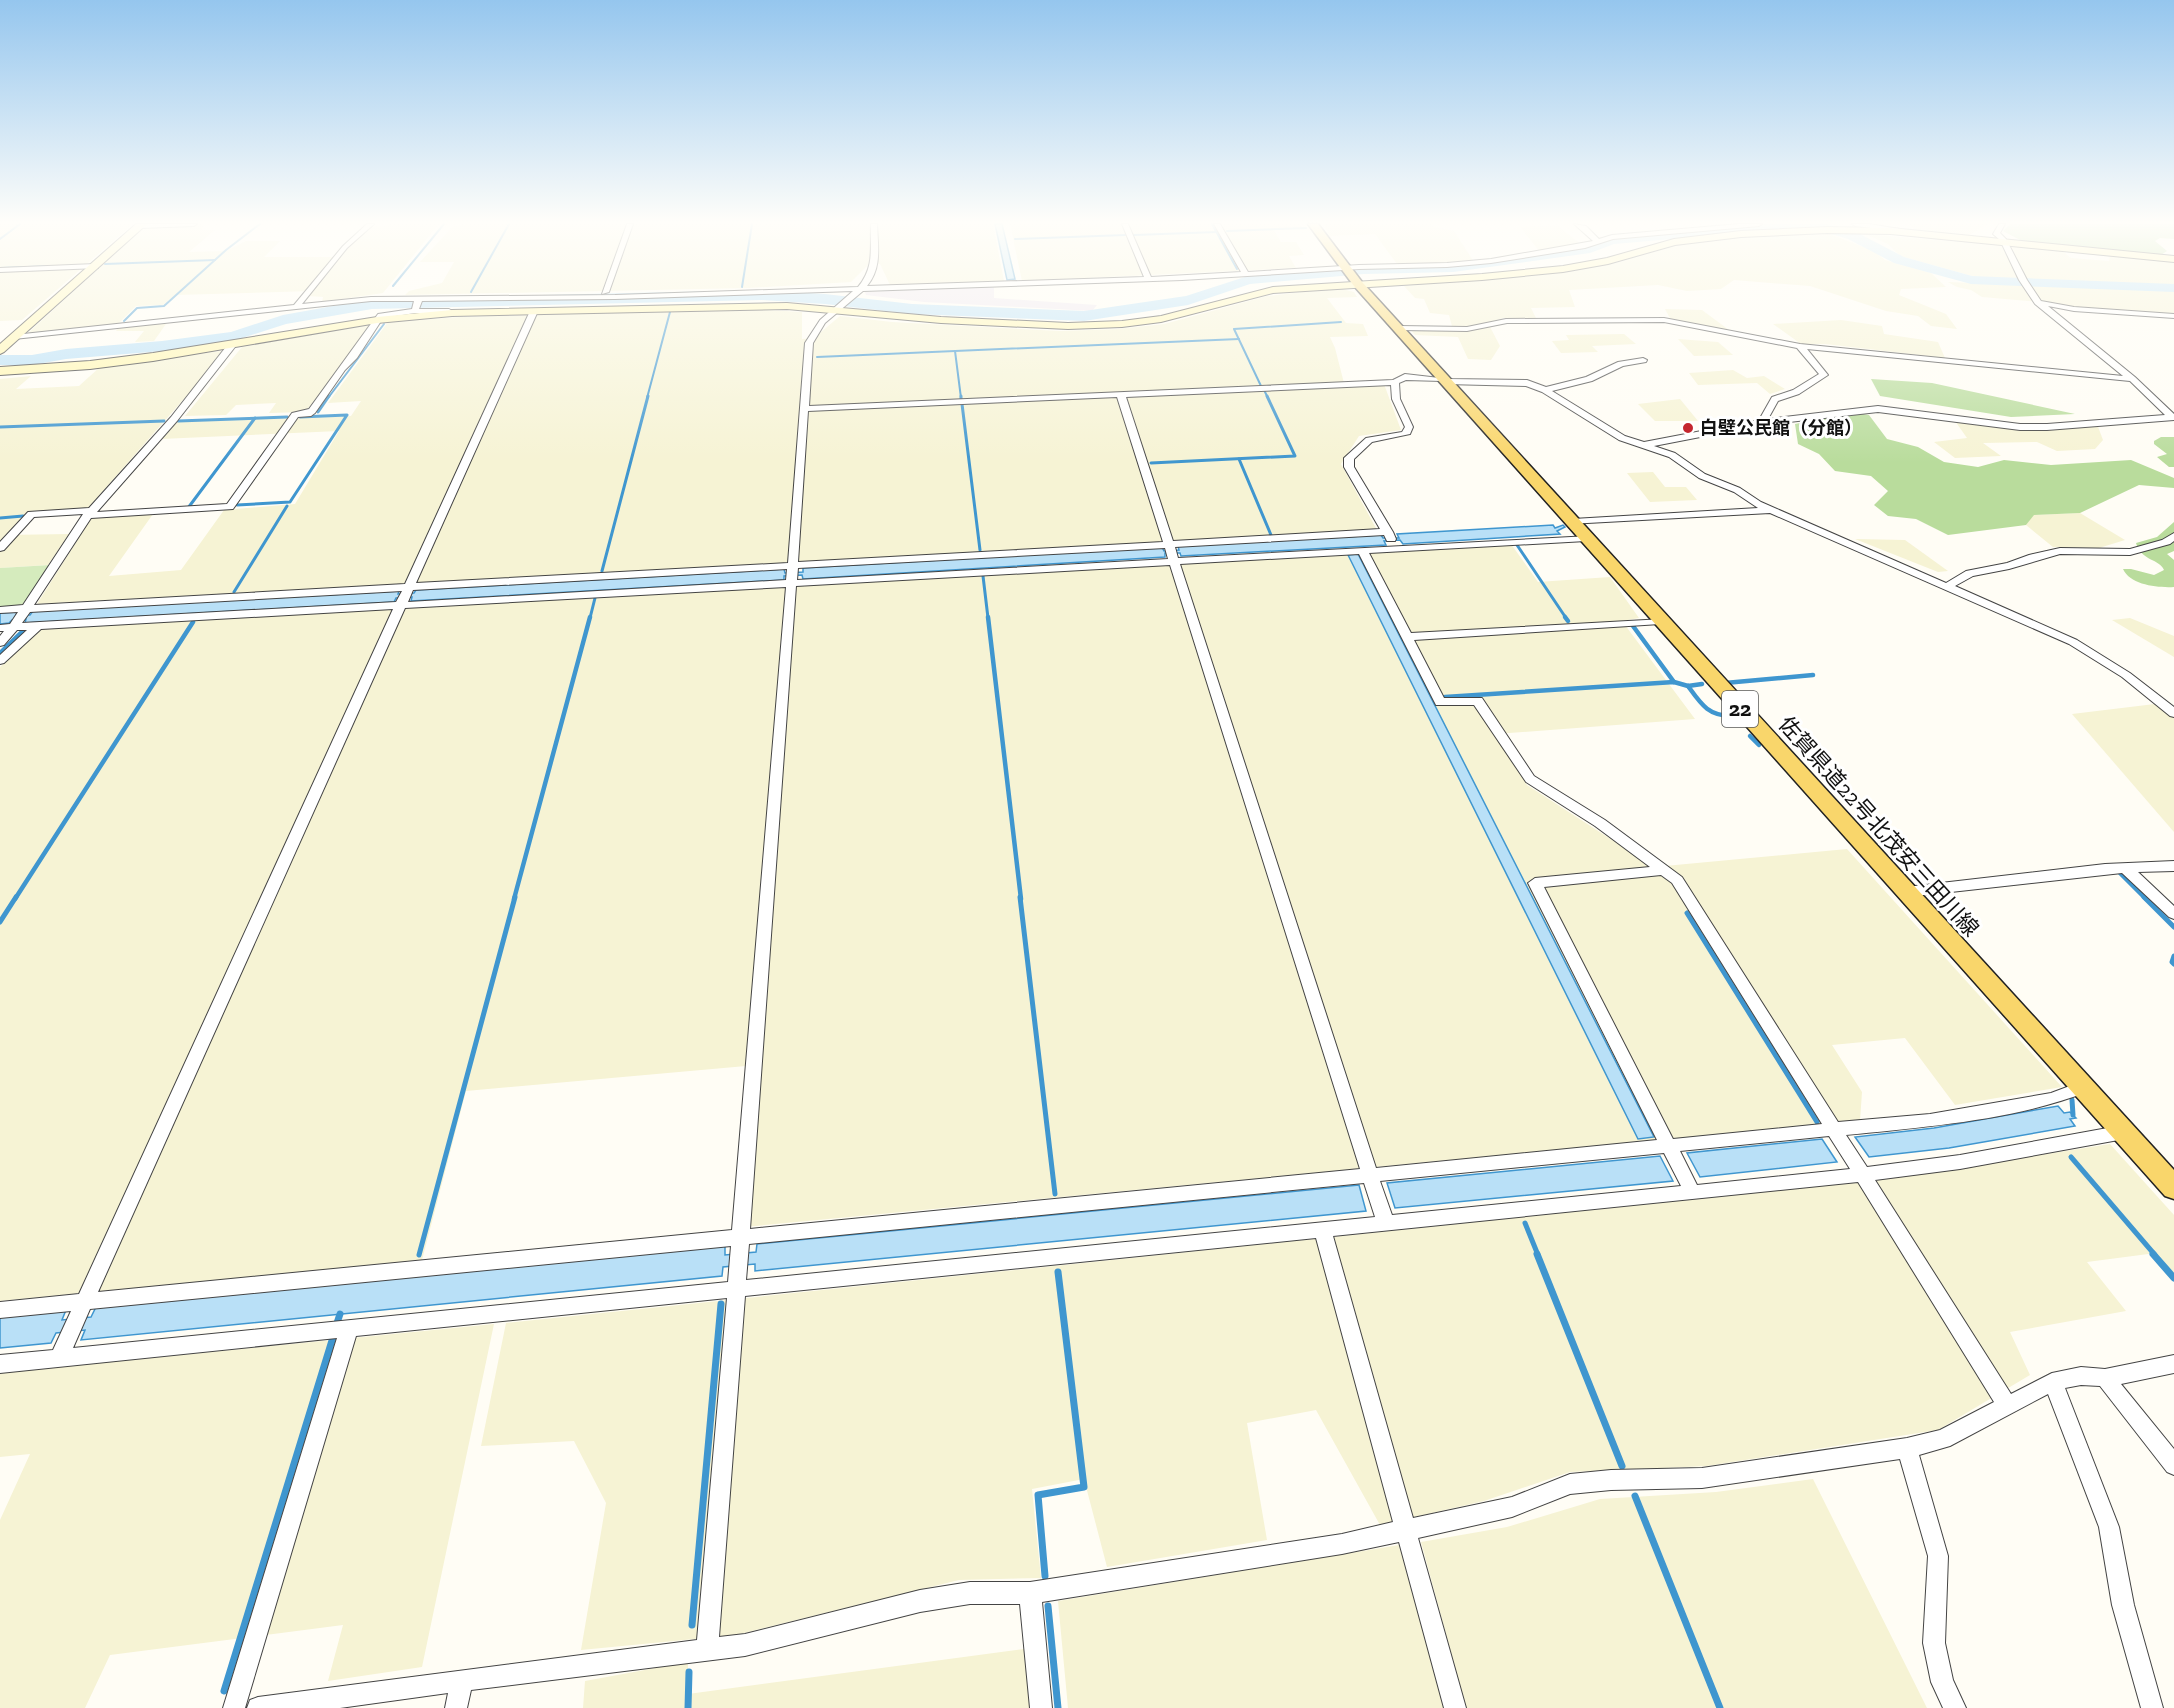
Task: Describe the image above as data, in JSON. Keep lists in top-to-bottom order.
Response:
{
  "streets": {
    "main road": ["22", "佐賀県道22号北茂安三田川線"]
  },
  "places": ["白壁公民館（分館）"]
}
